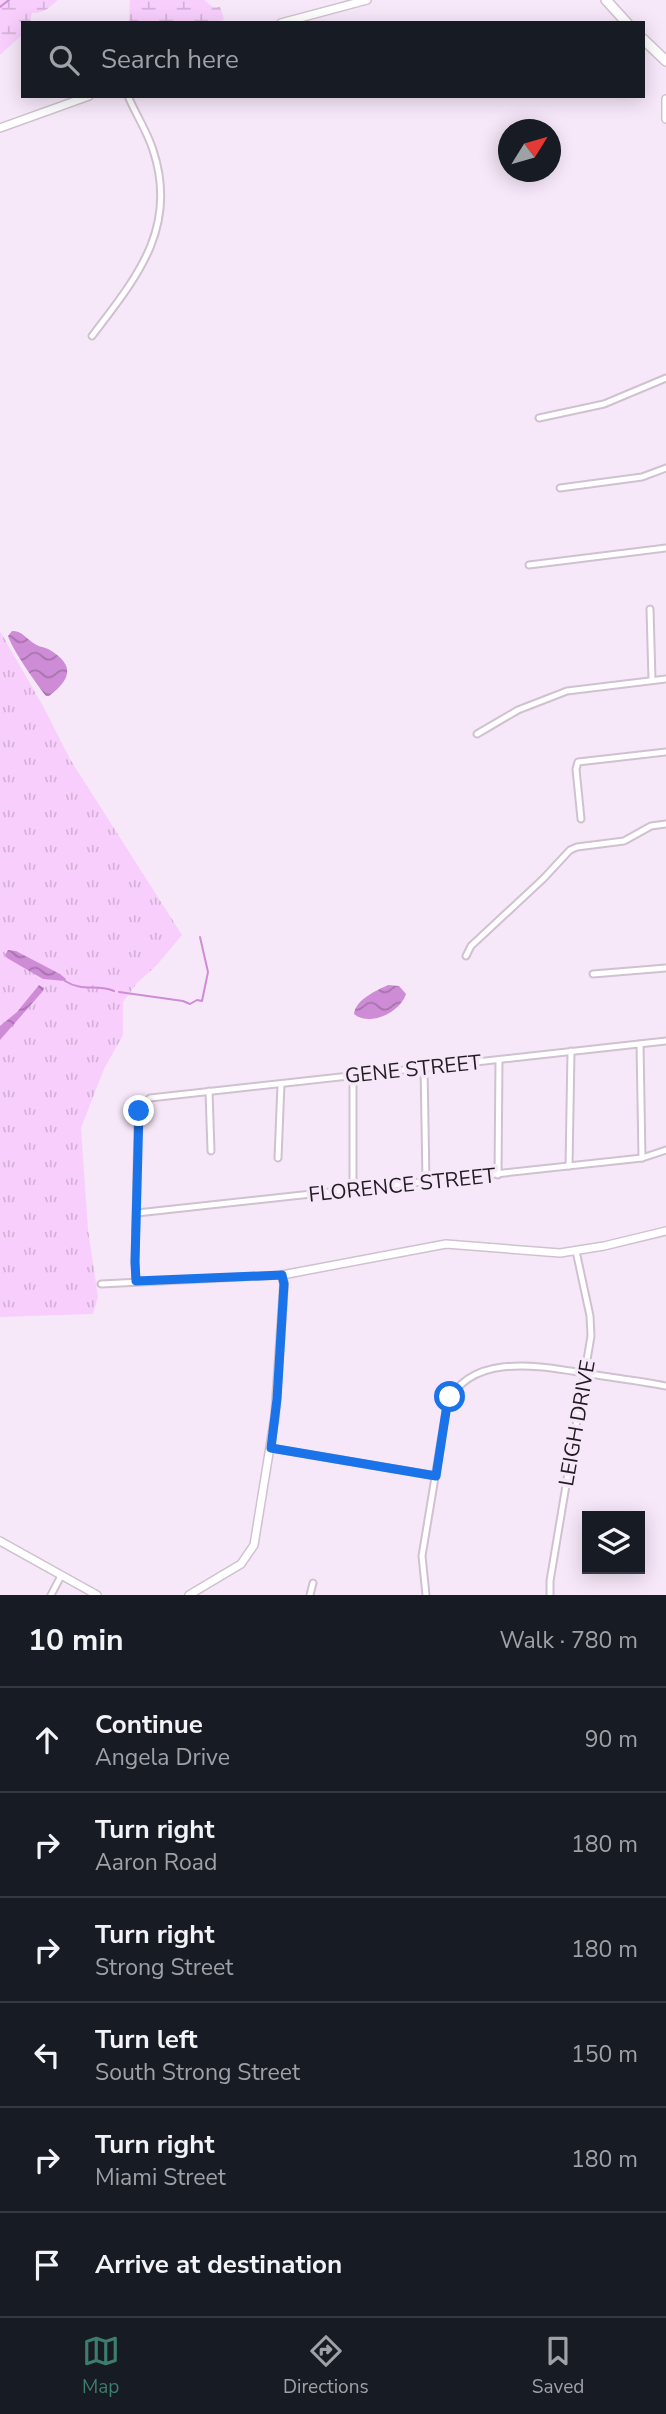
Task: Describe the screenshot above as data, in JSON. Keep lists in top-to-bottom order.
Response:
{
  "streets": {
    "street": ["GENE STREET", "FLORENCE STREET", "LEIGH DRIVE"]
  },
  "crossings": [
    ["GENE STREET", "FLORENCE STREET"]
  ],
  "north": "top right",
  "page": {
    "search": "Search here",
    "heading": ["10 min", "Walk · 780 m"],
    "list": [
      ["Continue", "Angela Drive", "90 m"],
      ["Turn right", "Aaron Road", "180 m"],
      ["Turn right", "Strong Street", "180 m"],
      ["Turn left", "South Strong Street", "150 m"],
      ["Turn right", "Miami Street", "180 m"],
      "Arrive at destination"
    ],
    "nav": ["Map", "Directions", "Saved"]
  }
}
